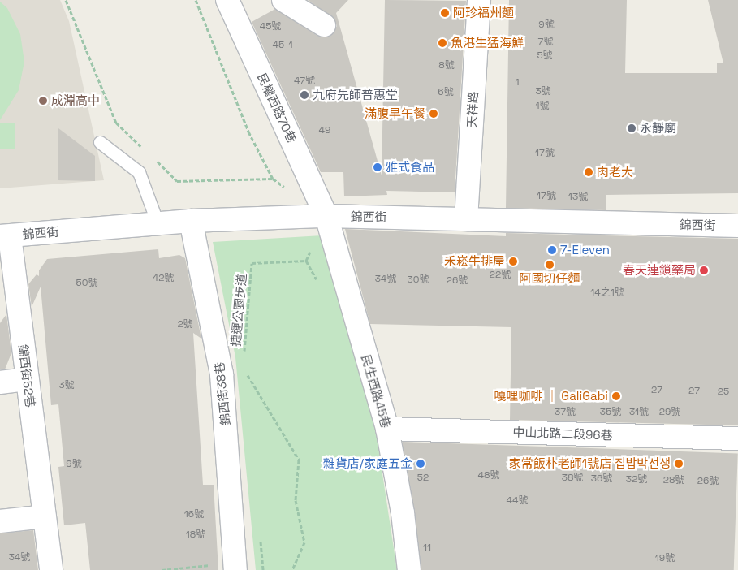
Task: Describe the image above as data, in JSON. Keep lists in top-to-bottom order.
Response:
{
  "streets": {
    "street": [
      "民權西路70巷",
      "天祥路",
      "錦西街",
      "錦西街52巷",
      "民生西路45巷",
      "錦西街38巷",
      "中山北路二段96巷"
    ],
    "path": ["捷運公園步道"]
  },
  "crossings": [
    ["民權西路70巷", "錦西街"],
    ["民權西路70巷", "民生西路45巷"],
    ["天祥路", "錦西街"],
    ["錦西街", "錦西街52巷"],
    ["錦西街", "民生西路45巷"],
    ["錦西街", "錦西街38巷"],
    ["民生西路45巷", "中山北路二段96巷"]
  ],
  "places": [
    "阿珍福州麵",
    "魚港生猛海鮮",
    "九府先師普惠堂",
    "成淵高中",
    "滿腹早午餐",
    "永靜廟",
    "雅式食品",
    "肉老大",
    "7-Eleven",
    "禾崧牛排屋",
    "阿國切仔麵",
    "春天連鎖藥局",
    "嘎哩咖啡 ｜ GaliGabi",
    "雜貨店/家庭五金",
    "家常飯朴老師1號店 집밥박선생"
  ],
  "house_numbers": [
    "9號",
    "45號",
    "7號",
    "45-1",
    "5號",
    "8號",
    "47號",
    "1",
    "3號",
    "6號",
    "1號",
    "49",
    "17號",
    "17號",
    "13號",
    "22號",
    "42號",
    "34號",
    "30號",
    "26號",
    "50號",
    "14之1號",
    "2號",
    "3號",
    "27",
    "27",
    "25",
    "37號",
    "35號",
    "31號",
    "29號",
    "9號",
    "48號",
    "52",
    "38號",
    "36號",
    "32號",
    "28號",
    "26號",
    "44號",
    "16號",
    "18號",
    "11",
    "34號",
    "19號"
  ]
}
